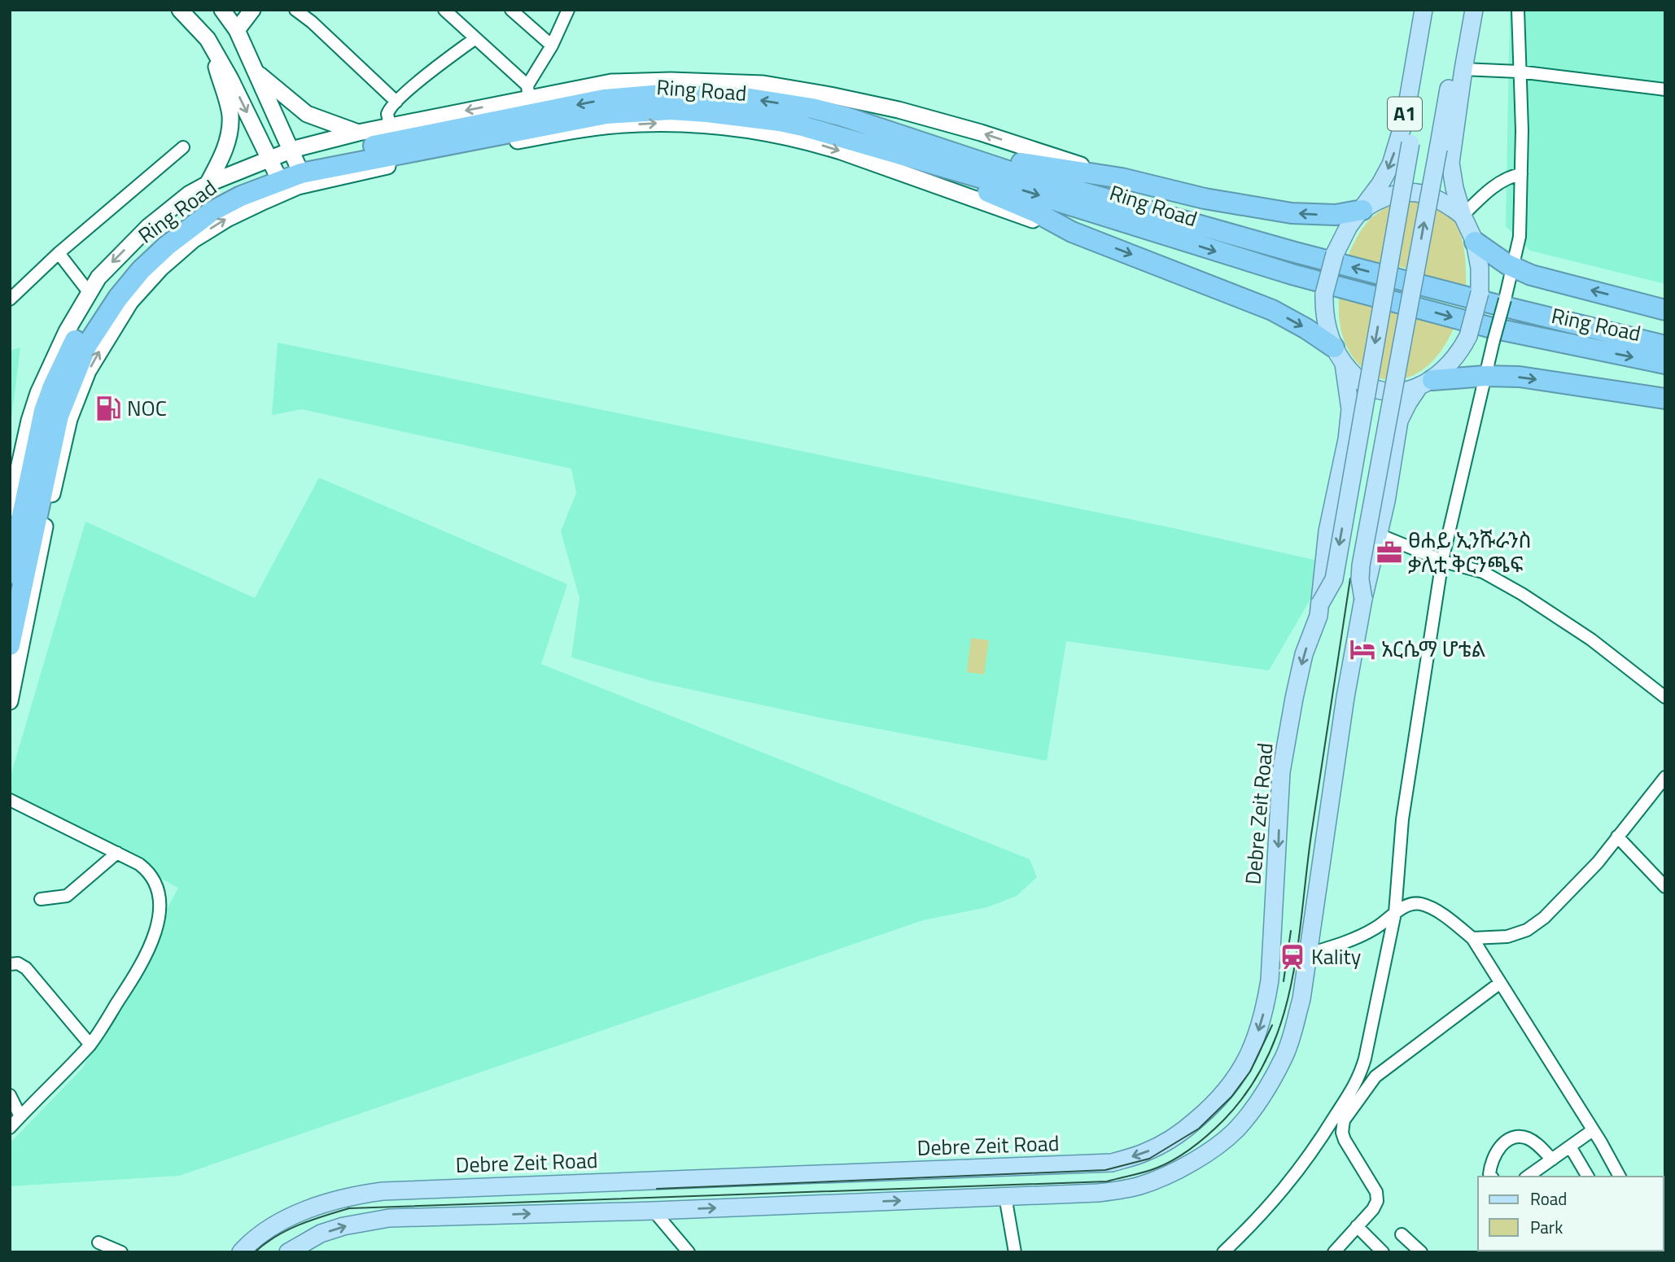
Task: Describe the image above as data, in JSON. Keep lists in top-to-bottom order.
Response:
{
  "streets": {
    "highway": ["Ring Road"],
    "main road": ["A1", "Debre Zeit Road"]
  },
  "one_way": ["Debre Zeit Road"],
  "places": {
    "fuel station": ["NOC"],
    "office": ["ፀሐይ ኢንሹራንስ ቃሊቲ ቅርንጫፍ"],
    "hotel": ["አርሴማ ሆቴል"],
    "station": ["Kality"]
  },
  "legend": ["Road", "Park"]
}
